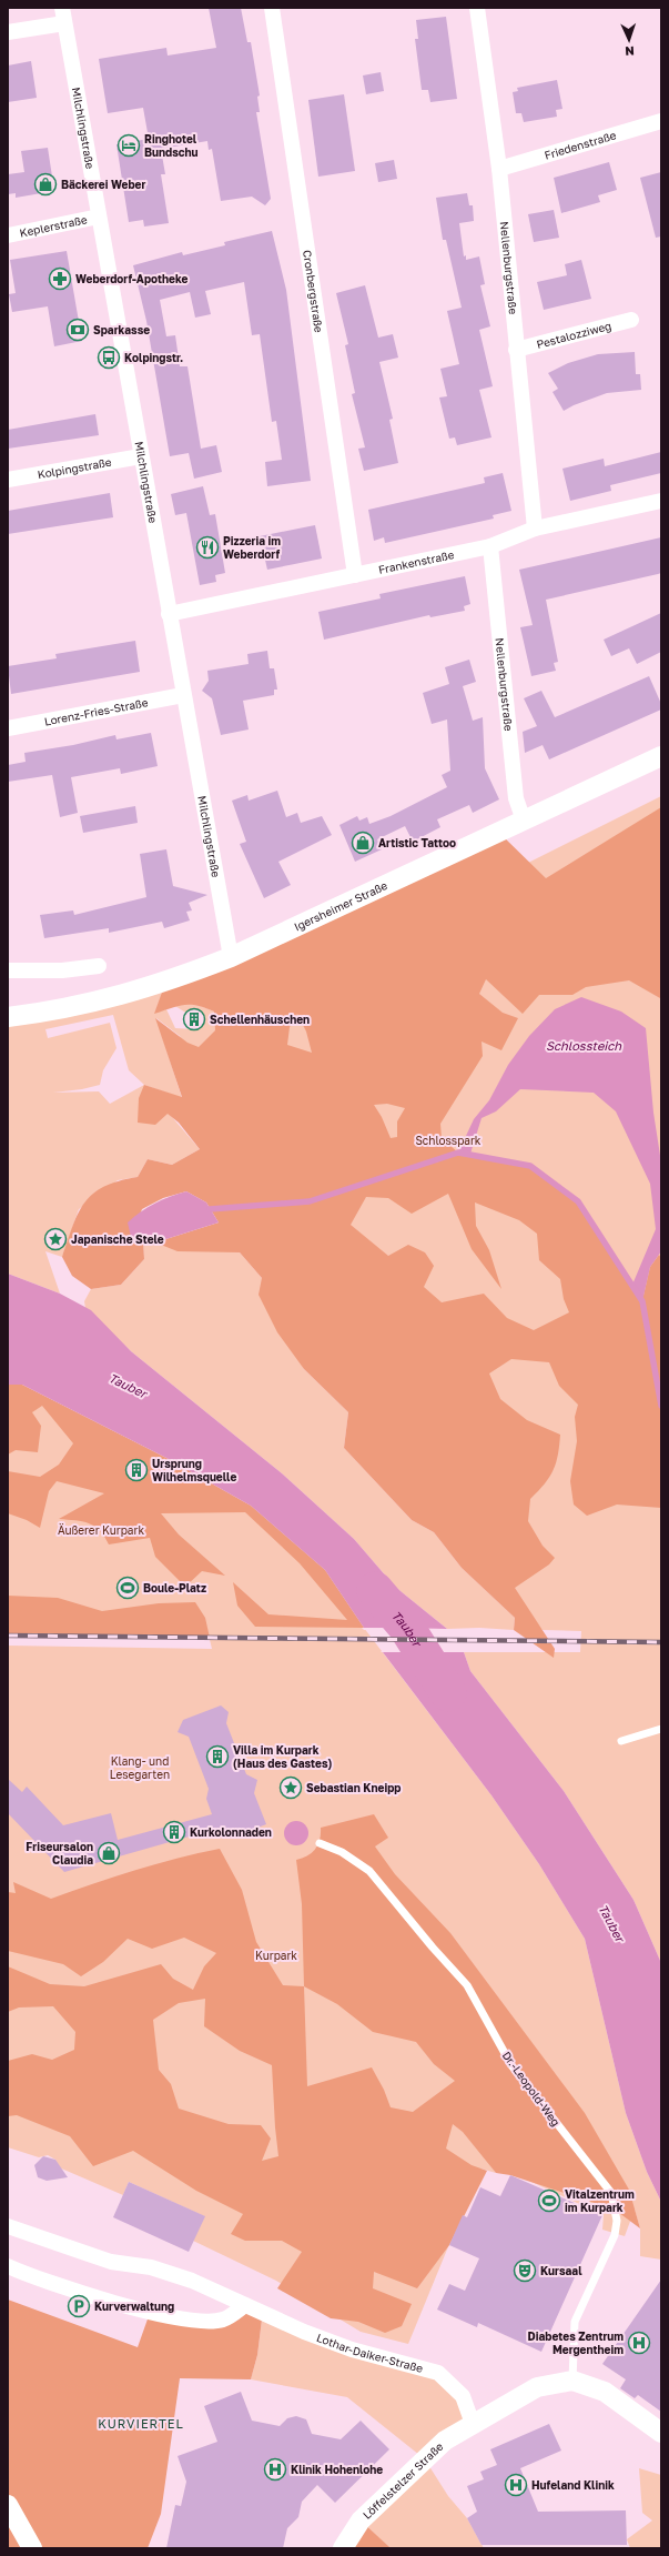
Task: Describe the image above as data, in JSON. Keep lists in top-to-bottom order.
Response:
{
  "streets": {
    "street": [
      "Milchlingstraße",
      "Friedenstraße",
      "Keplerstraße",
      "Nellenburgstraße",
      "Cronbergstraße",
      "Pestalozziweg",
      "Kolpingstraße",
      "Frankenstraße",
      "Lorenz-Fries-Straße",
      "Igersheimer Straße",
      "Lothar-Daiker-Straße",
      "Löffelstelzer Straße"
    ],
    "lane": ["Dr.-Leopold-Weg"]
  },
  "crossings": [
    ["Milchlingstraße", "Keplerstraße"],
    ["Milchlingstraße", "Kolpingstraße"],
    ["Milchlingstraße", "Frankenstraße"],
    ["Milchlingstraße", "Lorenz-Fries-Straße"],
    ["Milchlingstraße", "Igersheimer Straße"],
    ["Friedenstraße", "Nellenburgstraße"],
    ["Nellenburgstraße", "Pestalozziweg"],
    ["Nellenburgstraße", "Frankenstraße"],
    ["Nellenburgstraße", "Igersheimer Straße"],
    ["Cronbergstraße", "Frankenstraße"],
    ["Dr.-Leopold-Weg", "Löffelstelzer Straße"],
    ["Lothar-Daiker-Straße", "Löffelstelzer Straße"]
  ],
  "districts": ["KURVIERTEL"],
  "water": ["Schlossteich", "Tauber"],
  "parks": [
    "Schlosspark",
    "Äußerer Kurpark",
    "Klang- und Lesegarten",
    "Kurpark"
  ],
  "places": {
    "hotel": ["Ringhotel Bundschu"],
    "shop": ["Bäckerei Weber", "Artistic Tattoo", "Friseursalon Claudia"],
    "pharmacy": ["Weberdorf-Apotheke"],
    "bank": ["Sparkasse"],
    "bus stop": ["Kolpingstr."],
    "restaurant": ["Pizzeria im Weberdorf"],
    "building": [
      "Schellenhäuschen",
      "Ursprung Wilhelmsquelle",
      "Villa im Kurpark (Haus des Gastes)",
      "Kurkolonnaden"
    ],
    "place": ["Japanische Stele", "Sebastian Kneipp"],
    "sports": ["Boule-Platz", "Vitalzentrum im Kurpark"],
    "theatre": ["Kursaal"],
    "parking": ["Kurverwaltung"],
    "hospital": ["Diabetes Zentrum Mergentheim", "Klinik Hohenlohe", "Hufeland Klinik"]
  },
  "north": "bottom"
}
